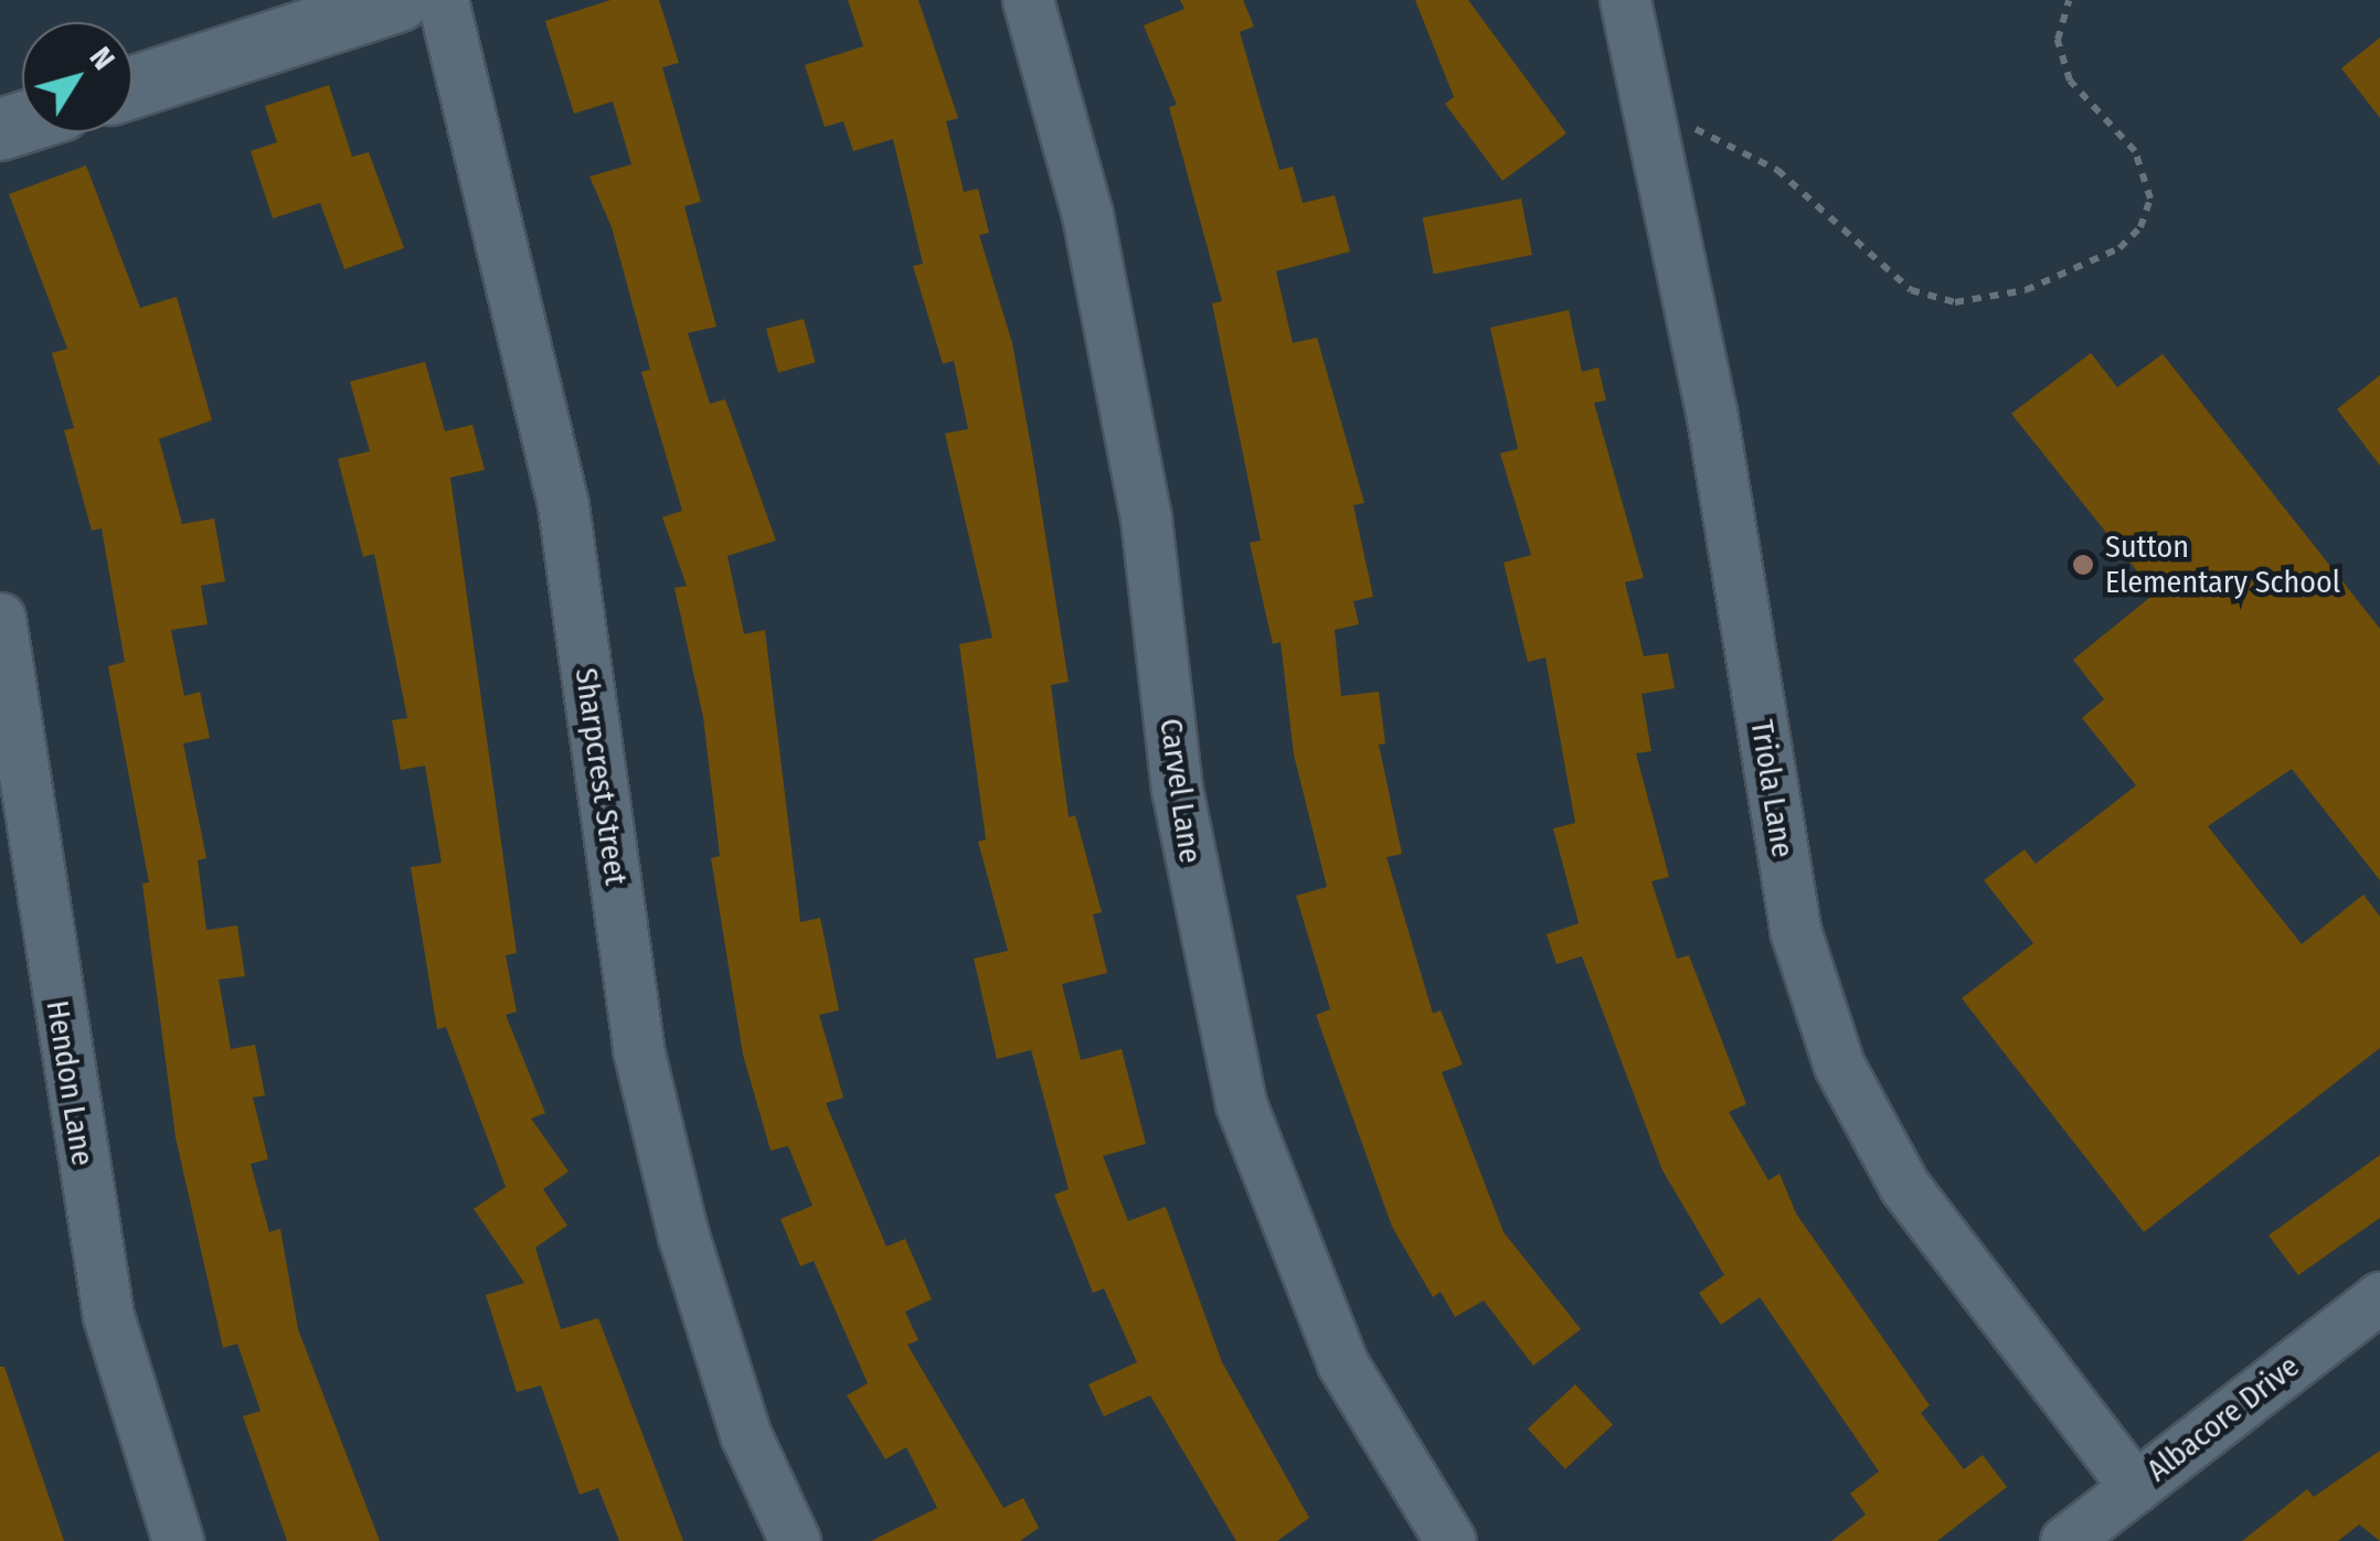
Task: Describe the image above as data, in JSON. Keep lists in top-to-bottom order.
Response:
{
  "streets": {
    "street": [
      "Sharpcrest Street",
      "Triola Lane",
      "Carvel Lane",
      "Hendon Lane",
      "Albacore Drive"
    ]
  },
  "crossings": [
    ["Triola Lane", "Albacore Drive"]
  ],
  "places": ["Sutton Elementary School"],
  "north": "top right"
}
